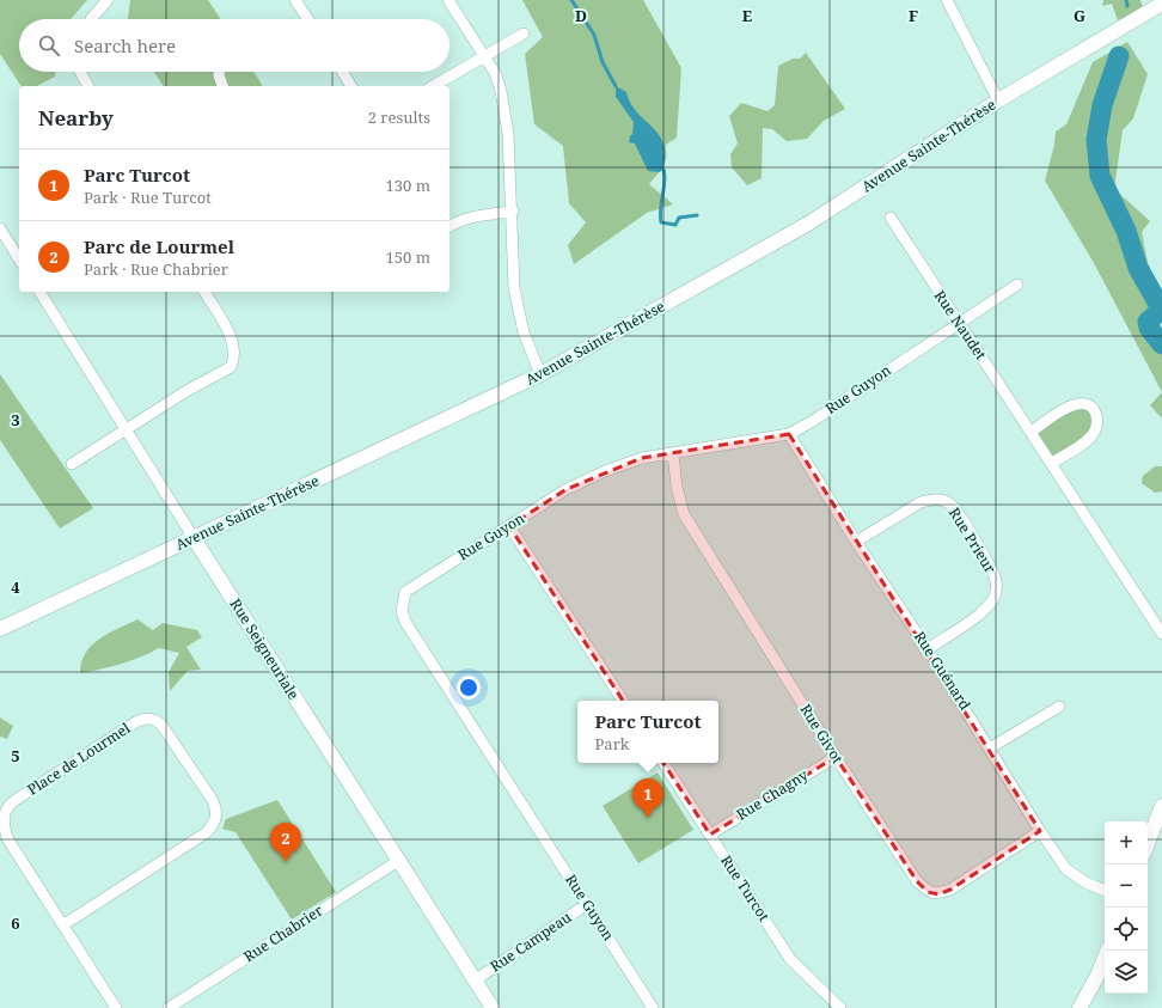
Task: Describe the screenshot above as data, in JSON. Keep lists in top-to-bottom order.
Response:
{
  "streets": {
    "street": [
      "Avenue Sainte-Thérèse",
      "Rue Naudet",
      "Rue Guyon",
      "Rue Prieur",
      "Rue Seigneuriale",
      "Rue Guénard",
      "Rue Givot",
      "Place de Lourmel",
      "Rue Chagny",
      "Rue Turcot",
      "Rue Chabrier",
      "Rue Campeau"
    ]
  },
  "crossings": [
    ["Avenue Sainte-Thérèse", "Rue Seigneuriale"],
    ["Rue Naudet", "Rue Guyon"],
    ["Rue Guyon", "Rue Guénard"],
    ["Rue Guyon", "Rue Givot"],
    ["Rue Guyon", "Rue Campeau"],
    ["Rue Prieur", "Rue Guénard"],
    ["Rue Seigneuriale", "Rue Chabrier"],
    ["Rue Seigneuriale", "Rue Campeau"],
    ["Rue Guénard", "Rue Givot"],
    ["Rue Givot", "Rue Chagny"],
    ["Rue Chagny", "Rue Turcot"]
  ],
  "page": {
    "search": "Search here",
    "heading": ["Nearby", "2 results"],
    "list": [
      {
        "mark": "1",
        "name": "Parc Turcot",
        "note": "Park · Rue Turcot",
        "value": "130 m"
      },
      {
        "mark": "2",
        "name": "Parc de Lourmel",
        "note": "Park · Rue Chabrier",
        "value": "150 m"
      }
    ],
    "popup": ["Parc Turcot", "Park"],
    "pins": ["1", "2"],
    "map_buttons": ["+", "−"]
  },
  "grid": {
    "columns": [
      "D",
      "E",
      "F",
      "G"
    ],
    "rows": [
      "3",
      "4",
      "5",
      "6"
    ]
  }
}
